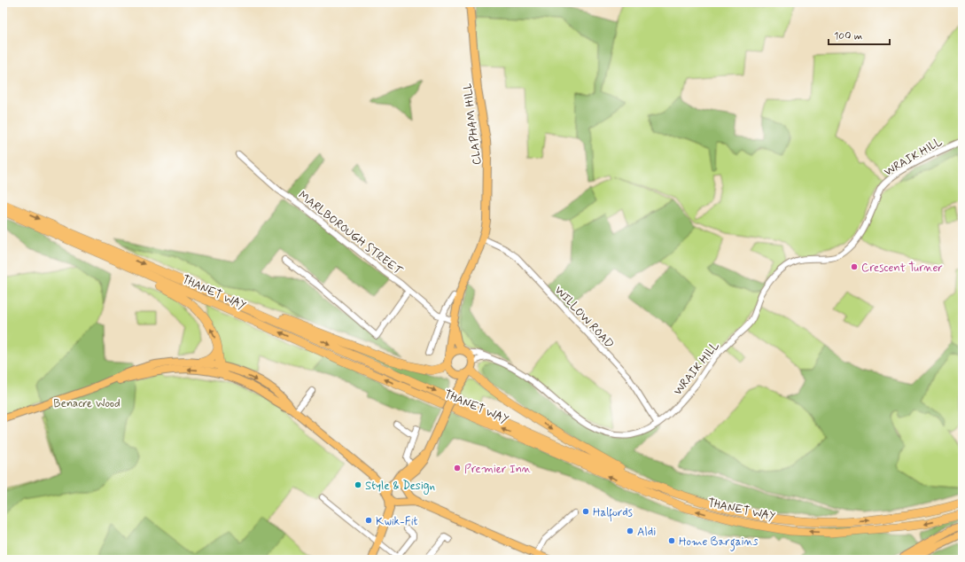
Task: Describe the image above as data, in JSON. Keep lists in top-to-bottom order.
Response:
{
  "streets": {
    "highway": ["THANET WAY"],
    "main road": ["CLAPHAM HILL"],
    "street": ["WRAIK HILL", "MARLBOROUGH STREET", "WILLOW ROAD"]
  },
  "crossings": [
    ["CLAPHAM HILL", "WRAIK HILL"],
    ["CLAPHAM HILL", "MARLBOROUGH STREET"],
    ["CLAPHAM HILL", "WILLOW ROAD"],
    ["WRAIK HILL", "WILLOW ROAD"]
  ],
  "parks": ["Benacre Wood"],
  "places": [
    "Crescent Turner",
    "Premier Inn",
    "Style & Design",
    "Halfords",
    "Kwik-Fit",
    "Aldi",
    "Home Bargains"
  ],
  "scale_bar": "100 m"
}
